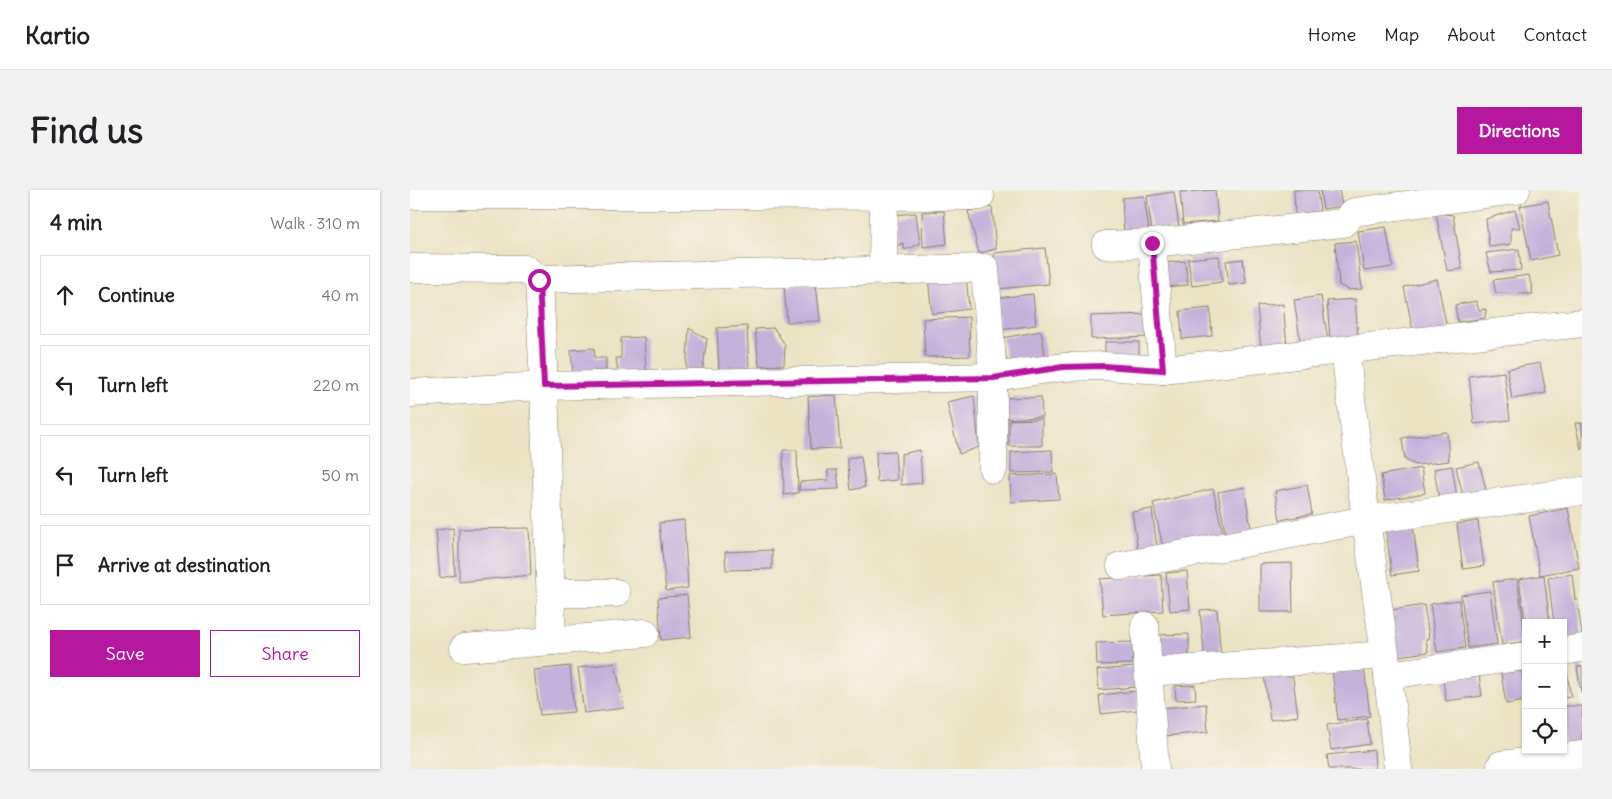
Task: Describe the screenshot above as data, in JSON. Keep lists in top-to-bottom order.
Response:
{
  "page": {
    "header": "Kartio",
    "nav": [
      "Home",
      "Map",
      "About",
      "Contact"
    ],
    "buttons": [
      "Directions",
      ["Save", "Share"]
    ],
    "title": "Find us",
    "heading": ["4 min", "Walk · 310 m"],
    "list": [
      ["Continue", "40 m"],
      ["Turn left", "220 m"],
      ["Turn left", "50 m"],
      "Arrive at destination"
    ],
    "map_buttons": ["+", "−"]
  }
}
